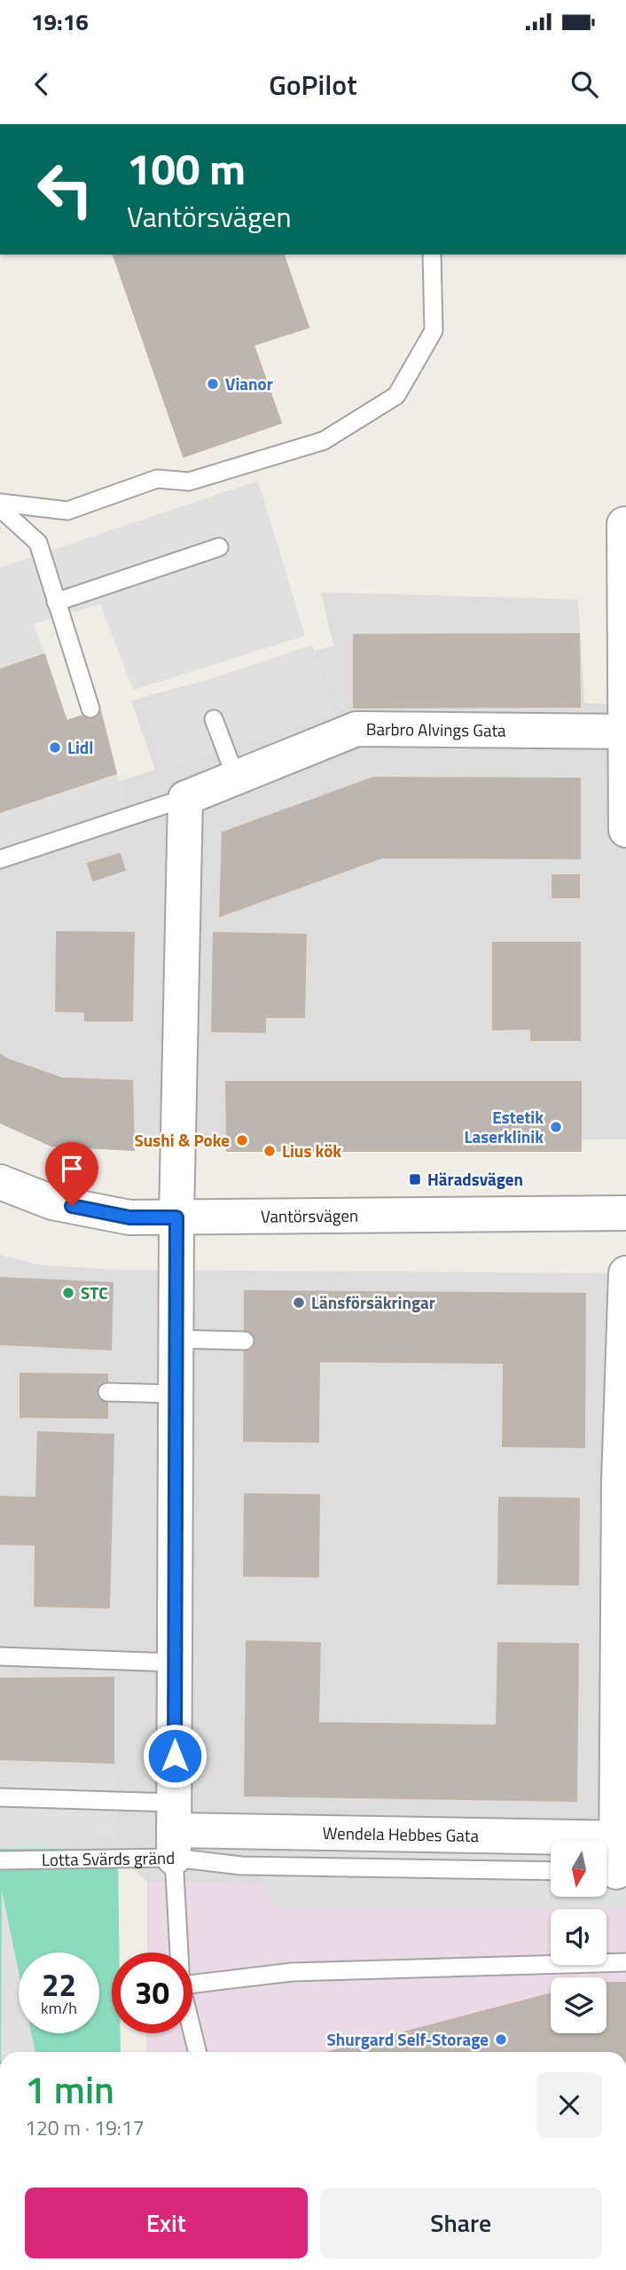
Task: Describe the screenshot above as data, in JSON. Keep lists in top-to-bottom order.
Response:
{
  "streets": {
    "street": ["Barbro Alvings Gata", "Vantörsvägen", "Wendela Hebbes Gata"],
    "lane": ["Lotta Svärds gränd"]
  },
  "crossings": [
    ["Wendela Hebbes Gata", "Lotta Svärds gränd"]
  ],
  "places": {
    "other": [
      "Vianor",
      "Lidl",
      "Estetik Laserklinik",
      "Sushi & Poke",
      "Lius kök",
      "STC",
      "Länsförsäkringar",
      "Shurgard Self-Storage"
    ],
    "transit": ["Häradsvägen"]
  },
  "north": "bottom",
  "page": {
    "status": "19:16",
    "header": "GoPilot",
    "turn": ["100 m", "Vantörsvägen"],
    "speed": "22 km/h",
    "limit": "30",
    "heading": ["1 min", "120 m · 19:17"],
    "buttons": ["Exit", "Share"]
  }
}
